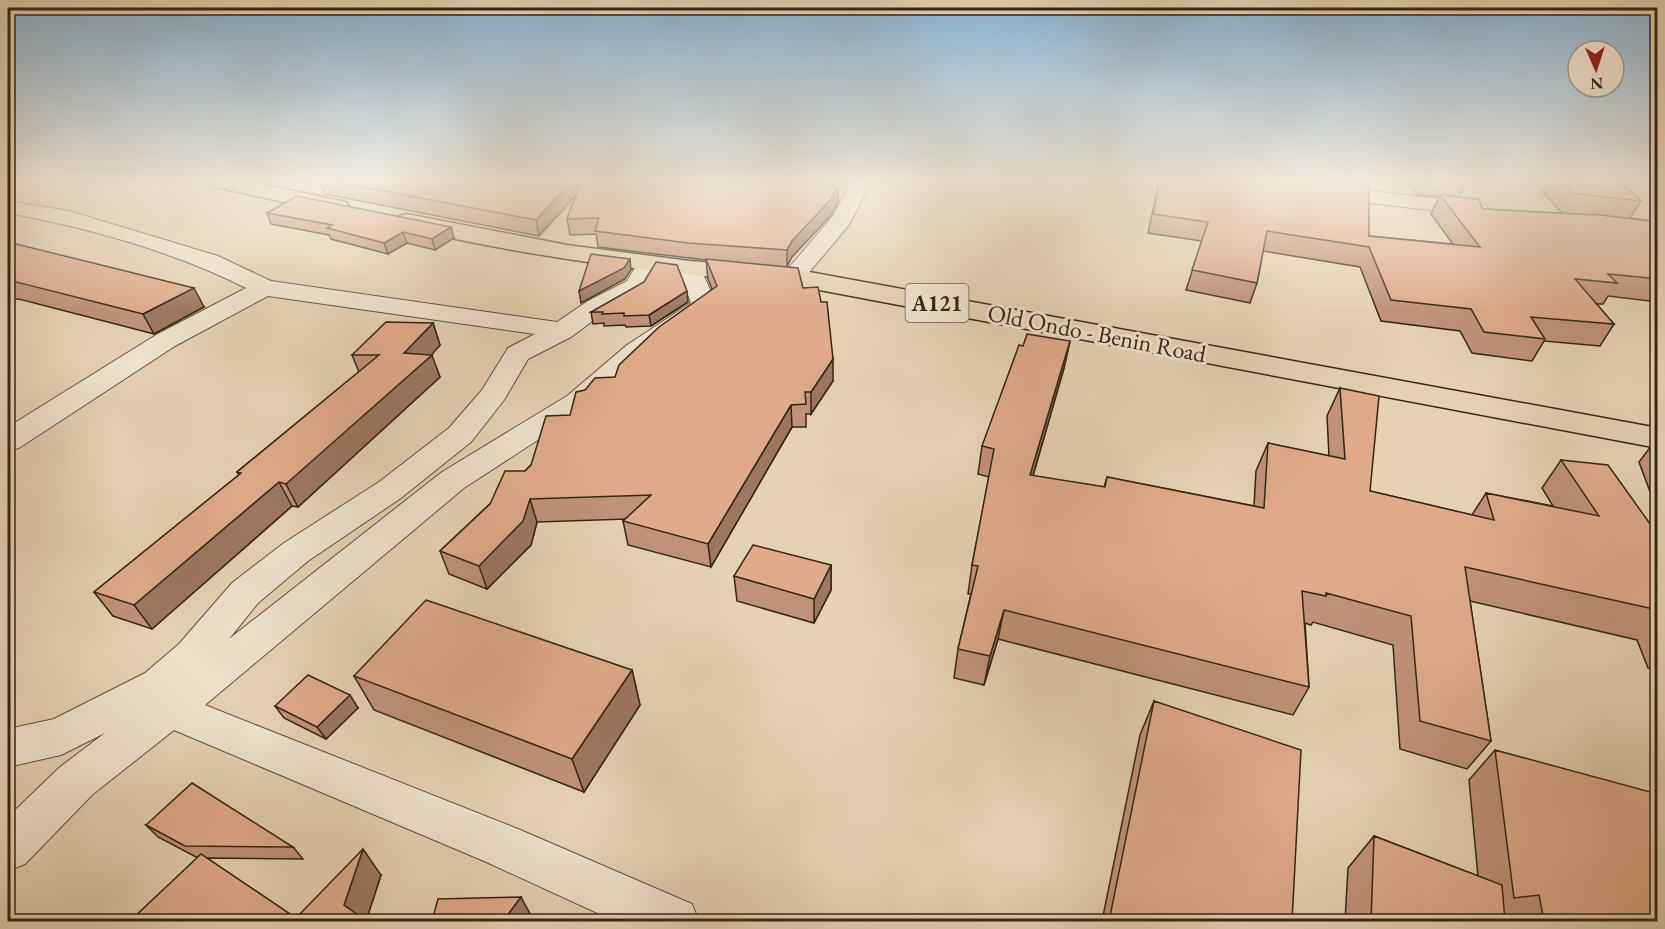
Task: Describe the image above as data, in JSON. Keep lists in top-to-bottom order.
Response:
{
  "streets": {
    "main road": ["A121", "Old Ondo - Benin Road"]
  },
  "north": "bottom"
}
